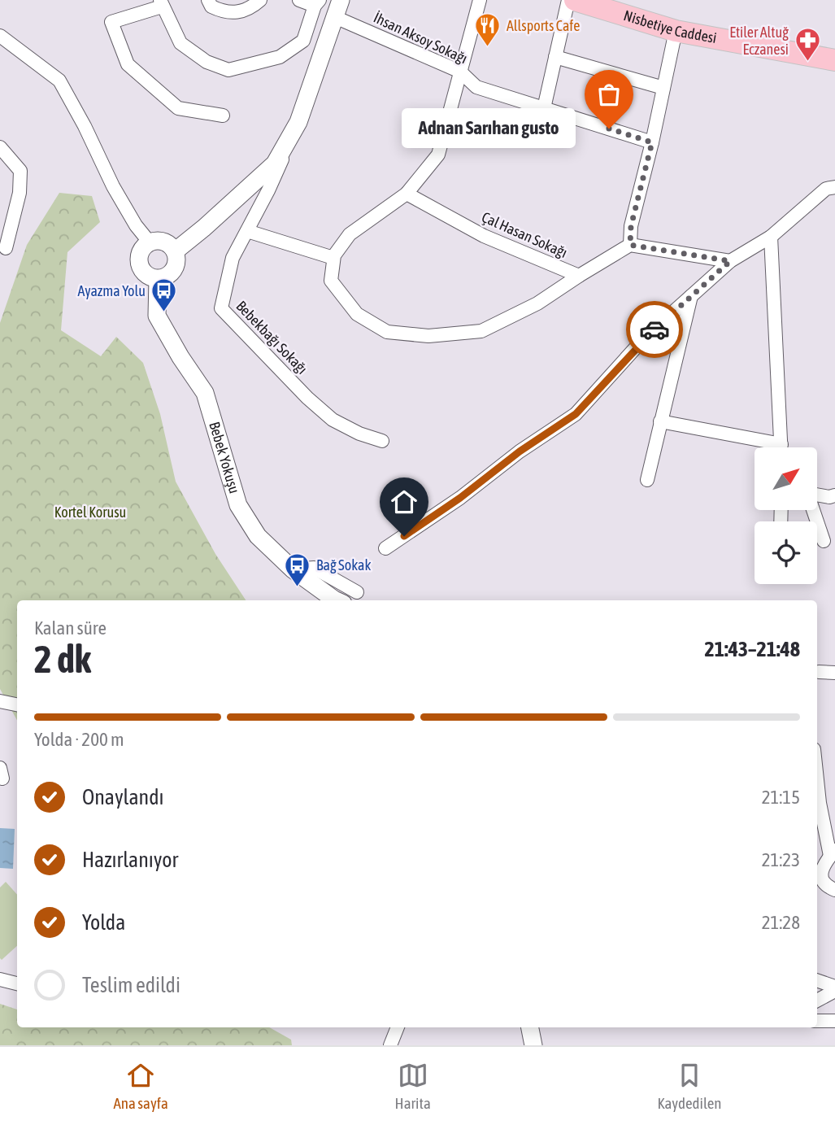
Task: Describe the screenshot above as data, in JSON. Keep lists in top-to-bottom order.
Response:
{
  "streets": {
    "main road": ["Nisbetiye Caddesi"],
    "street": [
      "İhsan Aksoy Sokağı",
      "Çal Hasan Sokağı",
      "Bebekbağı Sokağı",
      "Bebek Yokuşu"
    ]
  },
  "parks": ["Kortel Korusu"],
  "places": {
    "restaurant": ["Allsports Cafe"],
    "pharmacy": ["Etiler Altuğ Eczanesi"],
    "other": ["Adnan Sarıhan gusto"],
    "bus stop": ["Ayazma Yolu", "Bağ Sokak"]
  },
  "north": "top right",
  "page": {
    "bubble": "Adnan Sarıhan gusto",
    "heading": ["2 dk", "Kalan süre", "21:43–21:48"],
    "bar": "Yolda · 200 m",
    "list": [
      ["Onaylandı", "21:15"],
      ["Hazırlanıyor", "21:23"],
      ["Yolda", "21:28"],
      "Teslim edildi"
    ],
    "tabs": ["Ana sayfa", "Harita", "Kaydedilen"]
  }
}
